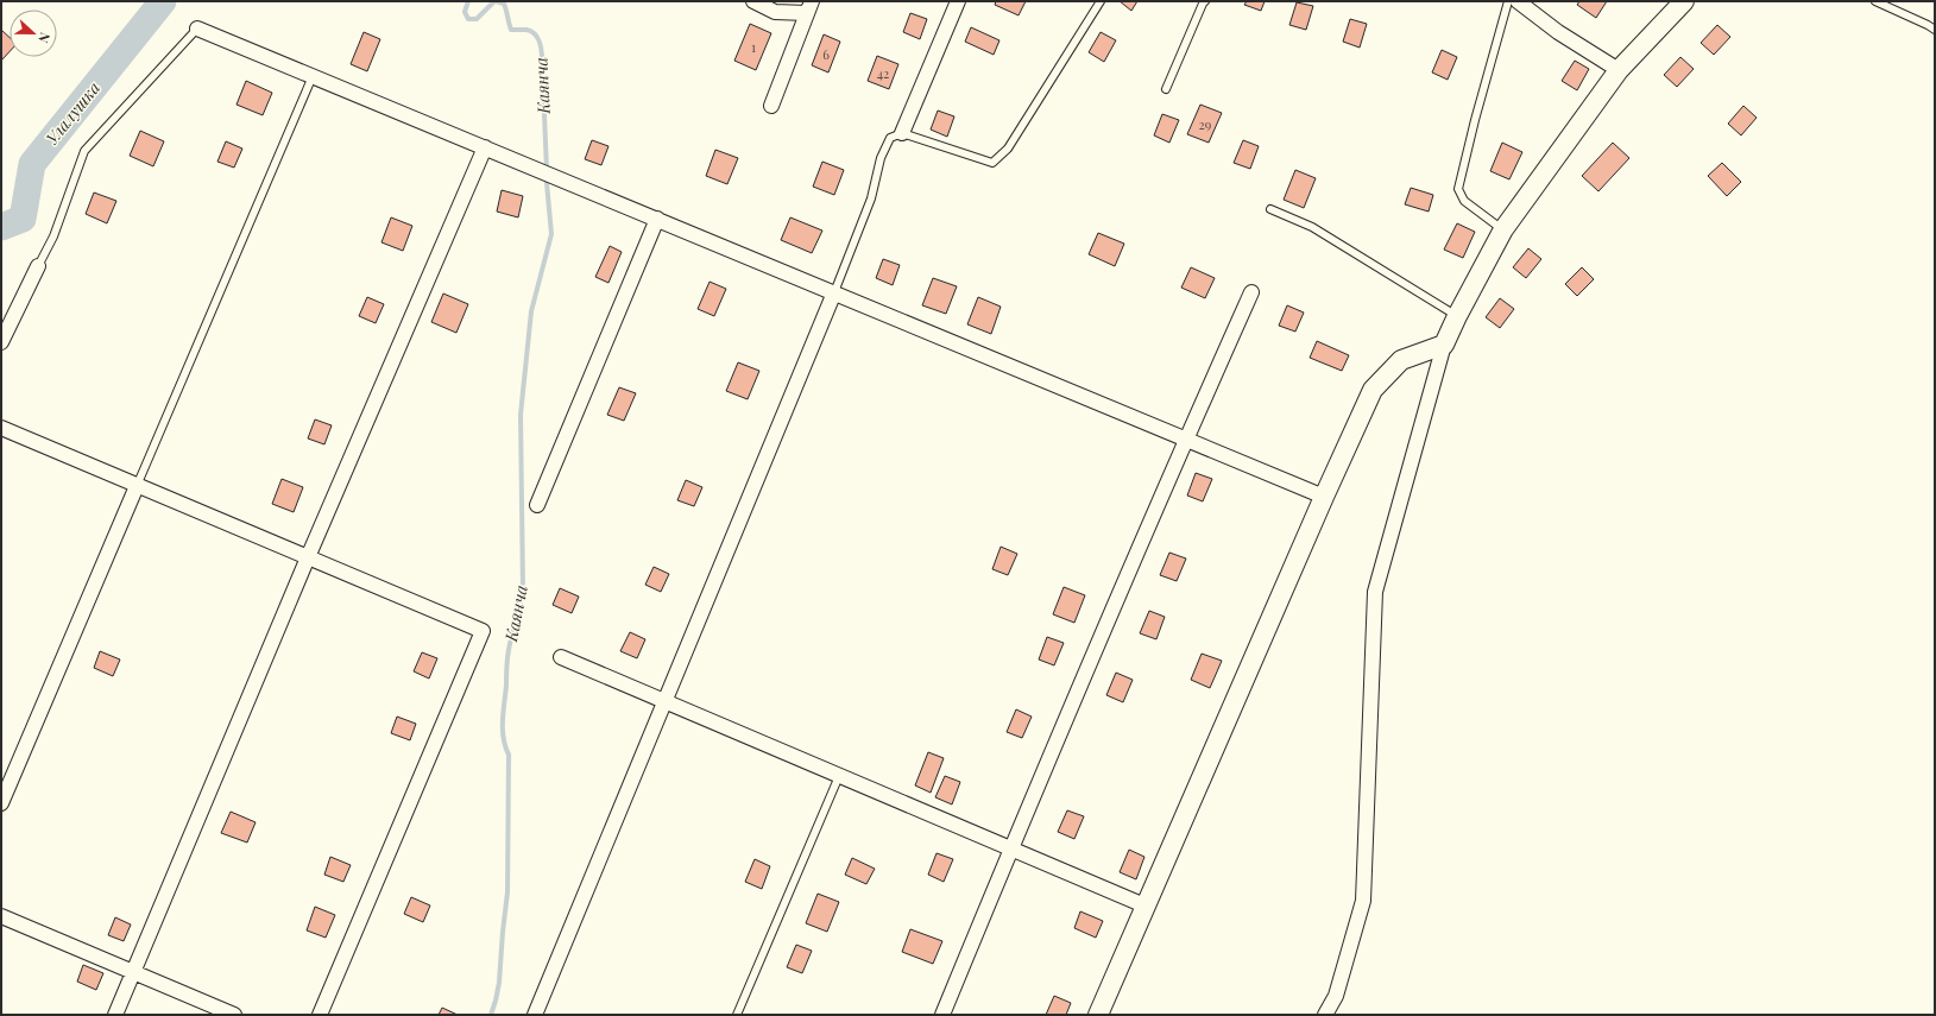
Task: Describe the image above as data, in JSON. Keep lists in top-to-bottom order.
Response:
{
  "water": ["Каянча", "Улалушка"],
  "house_numbers": [
    "1",
    "6",
    "42",
    "29"
  ],
  "north": "right"
}
